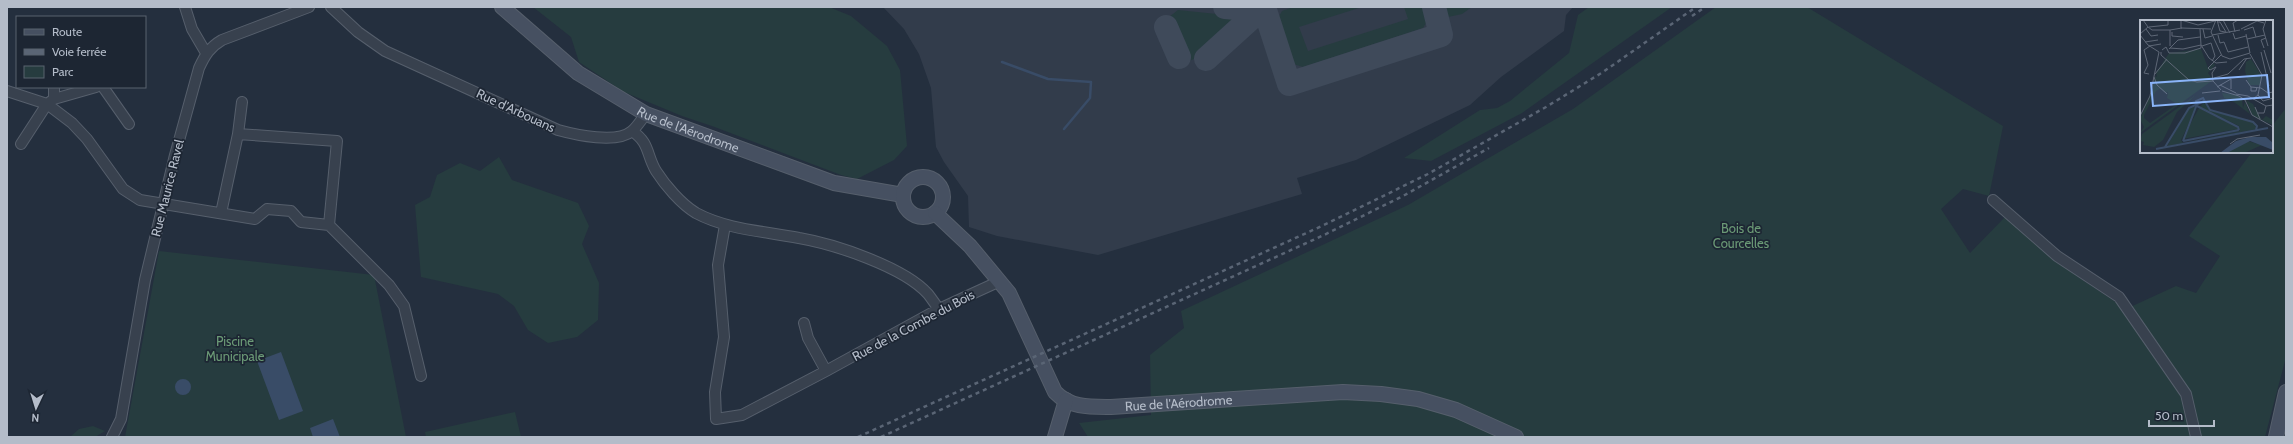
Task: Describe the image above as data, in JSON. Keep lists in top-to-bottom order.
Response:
{
  "streets": {
    "street": [
      "Rue d'Arbouans",
      "Rue de l'Aérodrome",
      "Rue Maurice Ravel",
      "Rue de la Combe du Bois"
    ]
  },
  "crossings": [
    ["Rue de l'Aérodrome", "Rue de la Combe du Bois"]
  ],
  "parks": ["Bois de Courcelles", "Piscine Municipale"],
  "legend": ["Route", "Voie ferrée", "Parc"],
  "scale_bar": "50 m",
  "north": "bottom"
}
